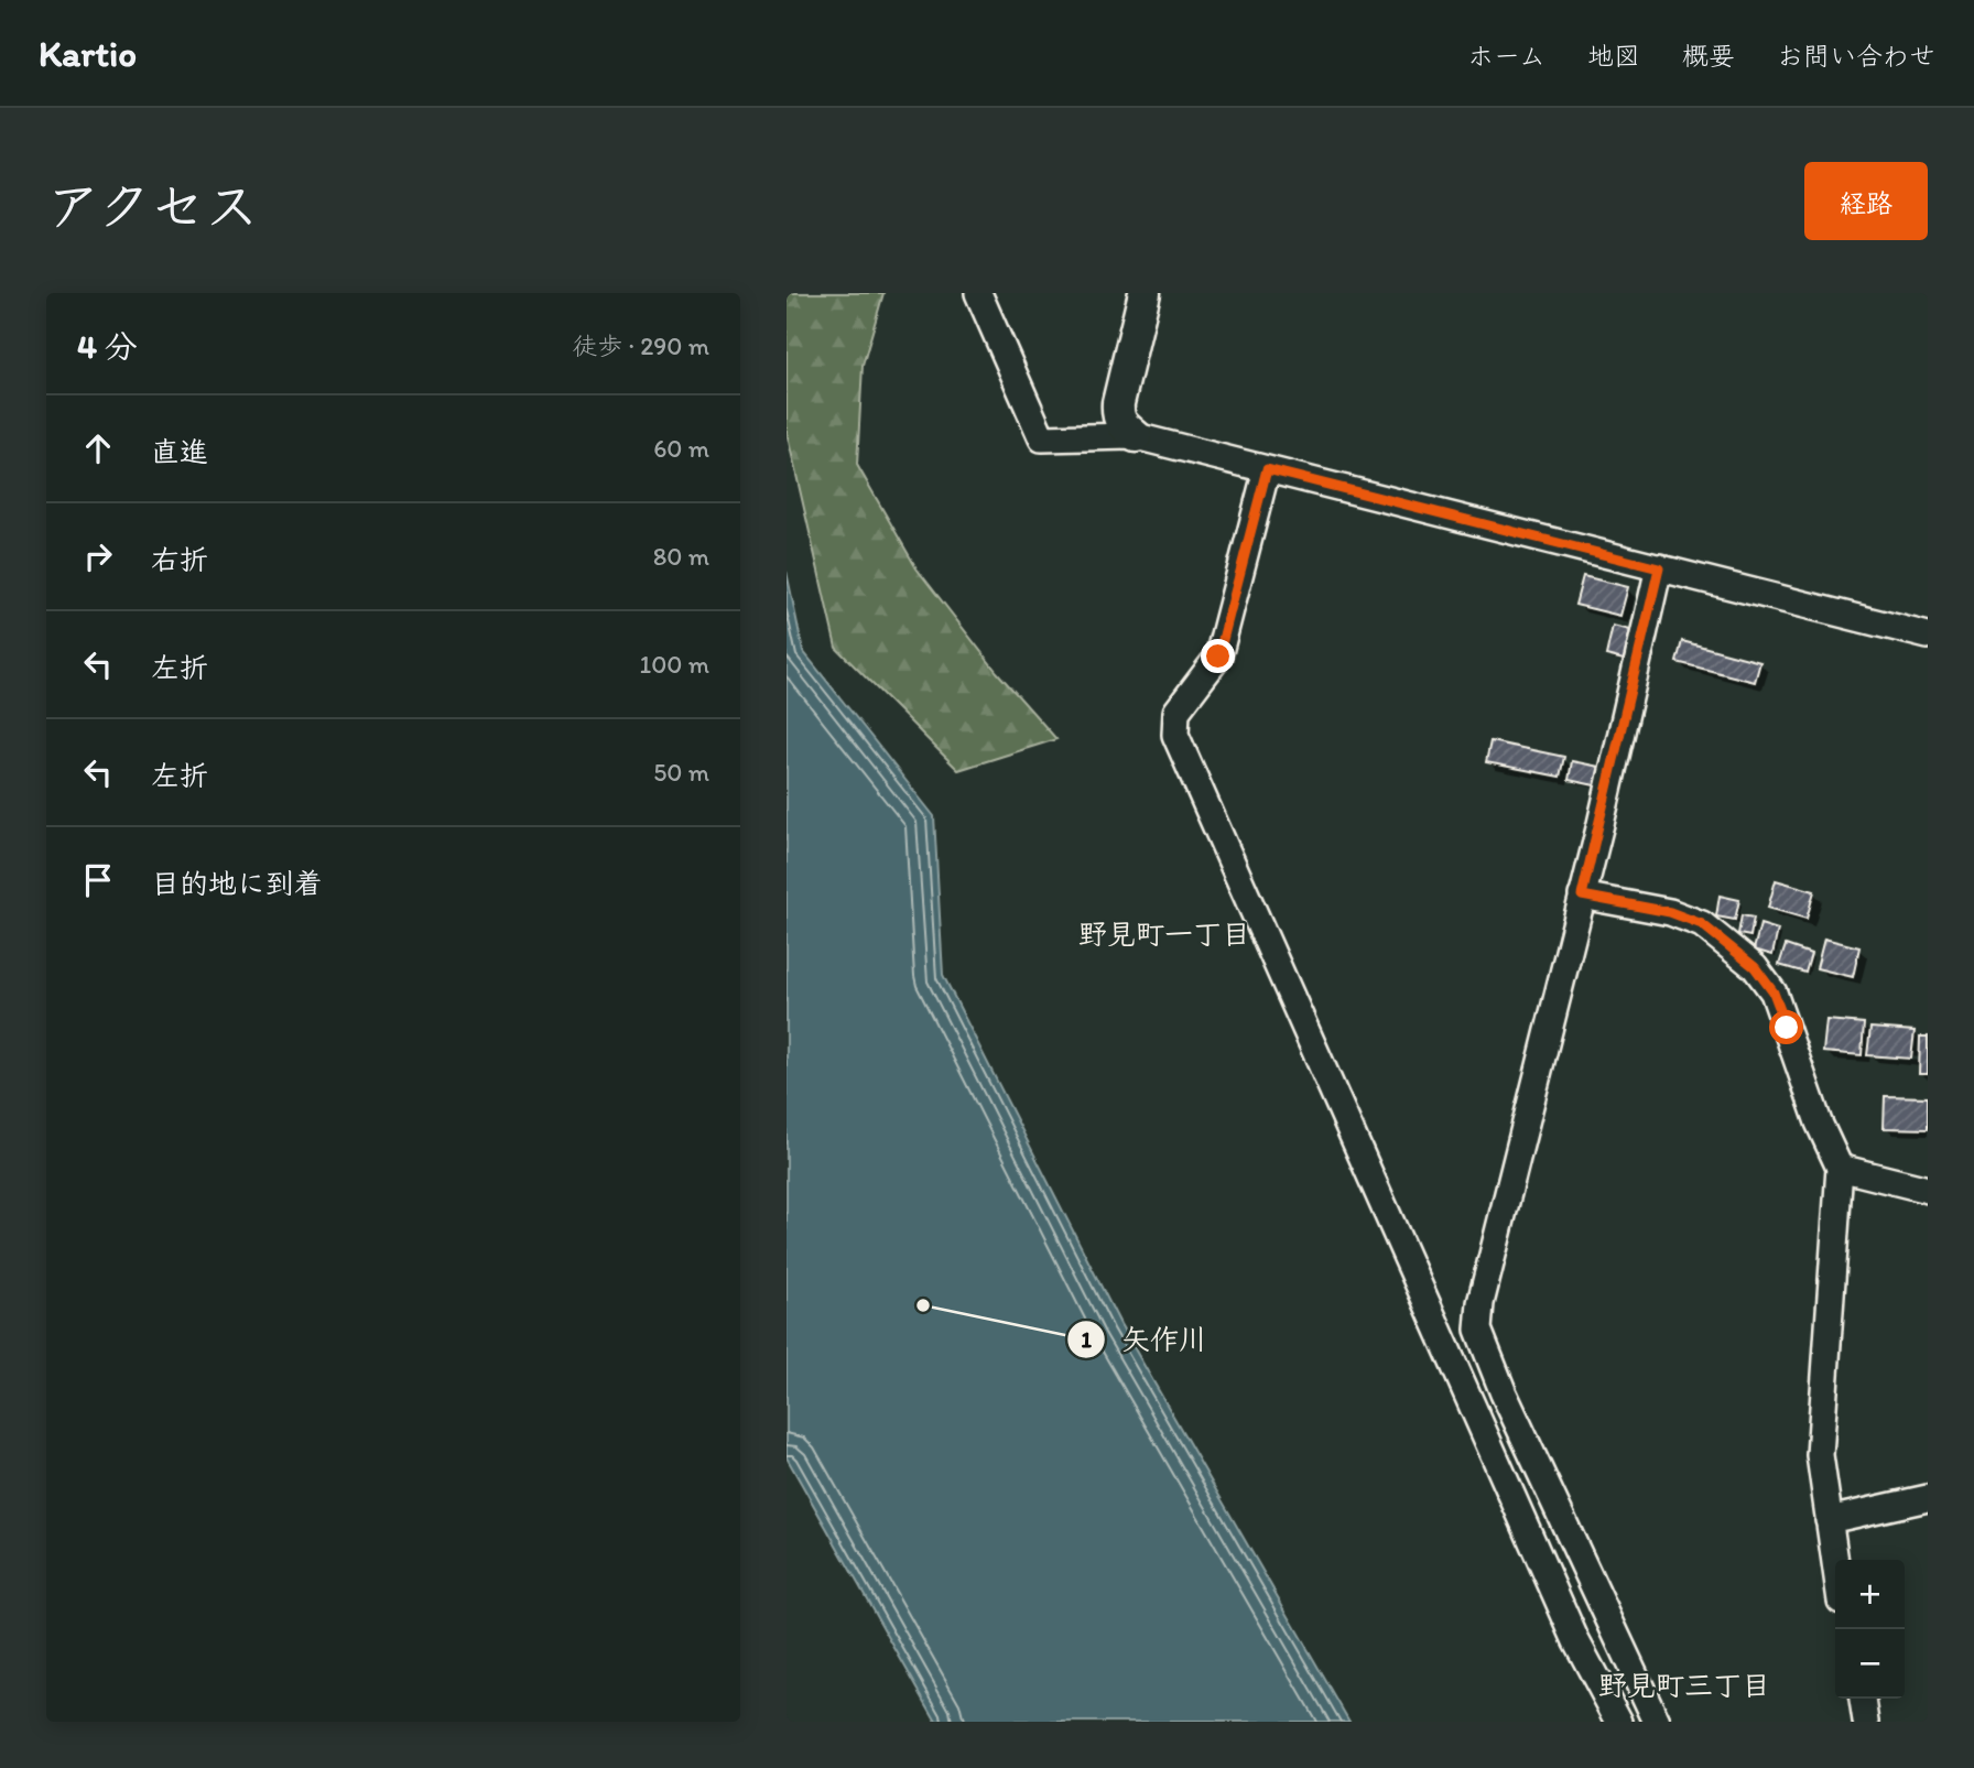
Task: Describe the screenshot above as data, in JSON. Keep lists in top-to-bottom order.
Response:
{
  "districts": ["野見町一丁目", "野見町三丁目"],
  "places": ["矢作川"],
  "page": {
    "header": "Kartio",
    "nav": [
      "ホーム",
      "地図",
      "概要",
      "お問い合わせ"
    ],
    "title": "アクセス",
    "buttons": "経路",
    "heading": ["4 分", "徒歩 · 290 m"],
    "list": [
      ["直進", "60 m"],
      ["右折", "80 m"],
      ["左折", "100 m"],
      ["左折", "50 m"],
      "目的地に到着"
    ],
    "map_buttons": ["+", "−"]
  }
}
